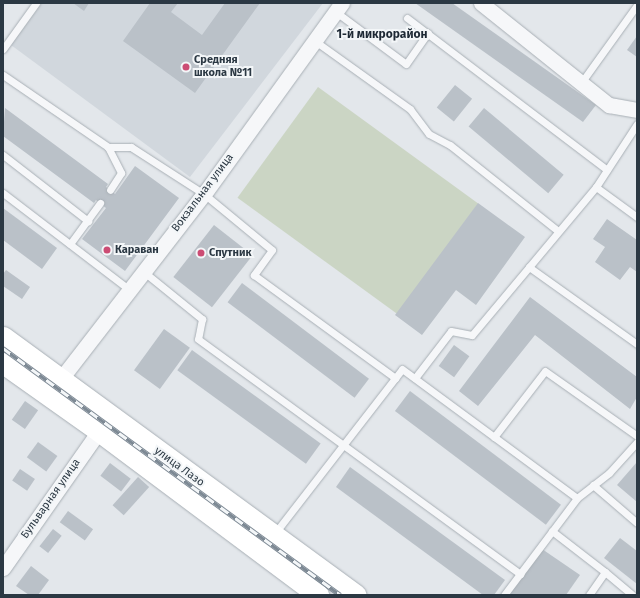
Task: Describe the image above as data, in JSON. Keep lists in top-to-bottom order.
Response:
{
  "streets": {
    "main road": ["улица Лазо"],
    "street": ["Вокзальная улица", "Бульварная улица"]
  },
  "crossings": [
    ["Вокзальная улица", "улица Лазо"],
    ["улица Лазо", "Бульварная улица"]
  ],
  "districts": ["1-й микрорайон"],
  "places": ["Средняя школа №11", "Караван", "Спутник"]
}
